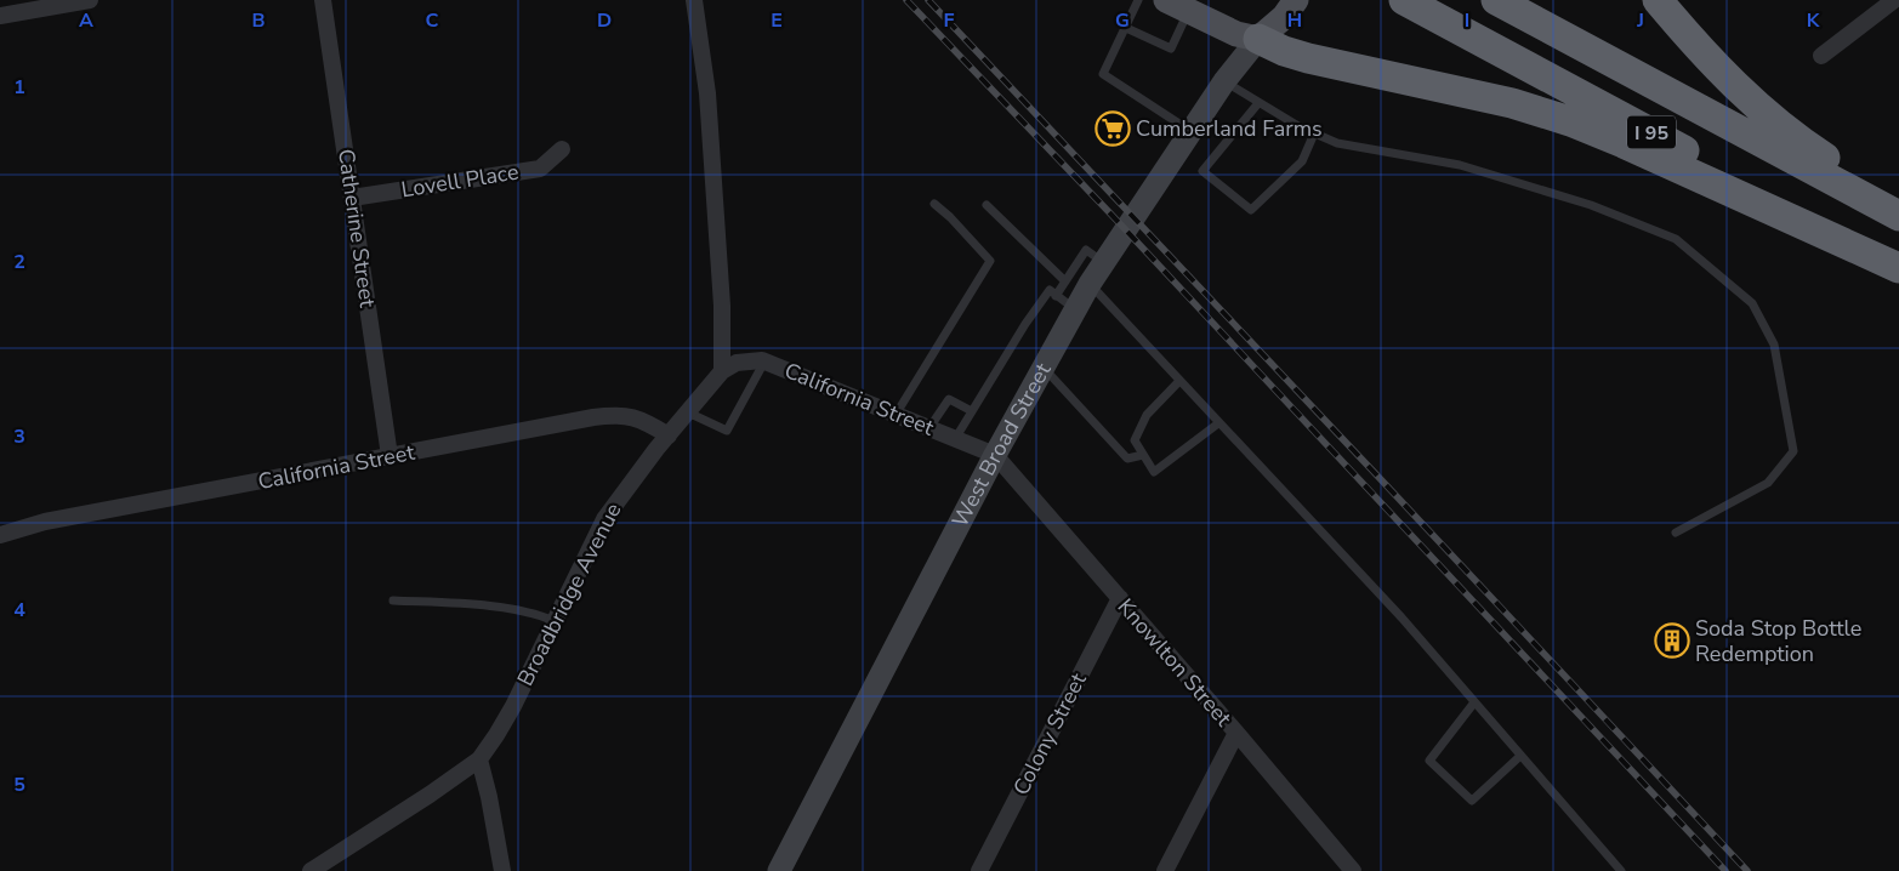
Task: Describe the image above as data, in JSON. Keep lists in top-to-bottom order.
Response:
{
  "streets": {
    "highway": ["I 95"],
    "main road": ["West Broad Street"],
    "street": [
      "Lovell Place",
      "Catherine Street",
      "California Street",
      "Broadbridge Avenue",
      "Knowlton Street",
      "Colony Street"
    ]
  },
  "crossings": [
    ["Lovell Place", "Catherine Street"],
    ["Catherine Street", "California Street"],
    ["California Street", "West Broad Street"],
    ["California Street", "Broadbridge Avenue"],
    ["California Street", "Knowlton Street"],
    ["West Broad Street", "Knowlton Street"],
    ["Knowlton Street", "Colony Street"]
  ],
  "places": {
    "supermarket": ["Cumberland Farms"],
    "building": ["Soda Stop Bottle Redemption"]
  },
  "grid": {
    "columns": [
      "A",
      "B",
      "C",
      "D",
      "E",
      "F",
      "G",
      "H",
      "I",
      "J",
      "K"
    ],
    "rows": [
      "1",
      "2",
      "3",
      "4",
      "5"
    ]
  }
}
